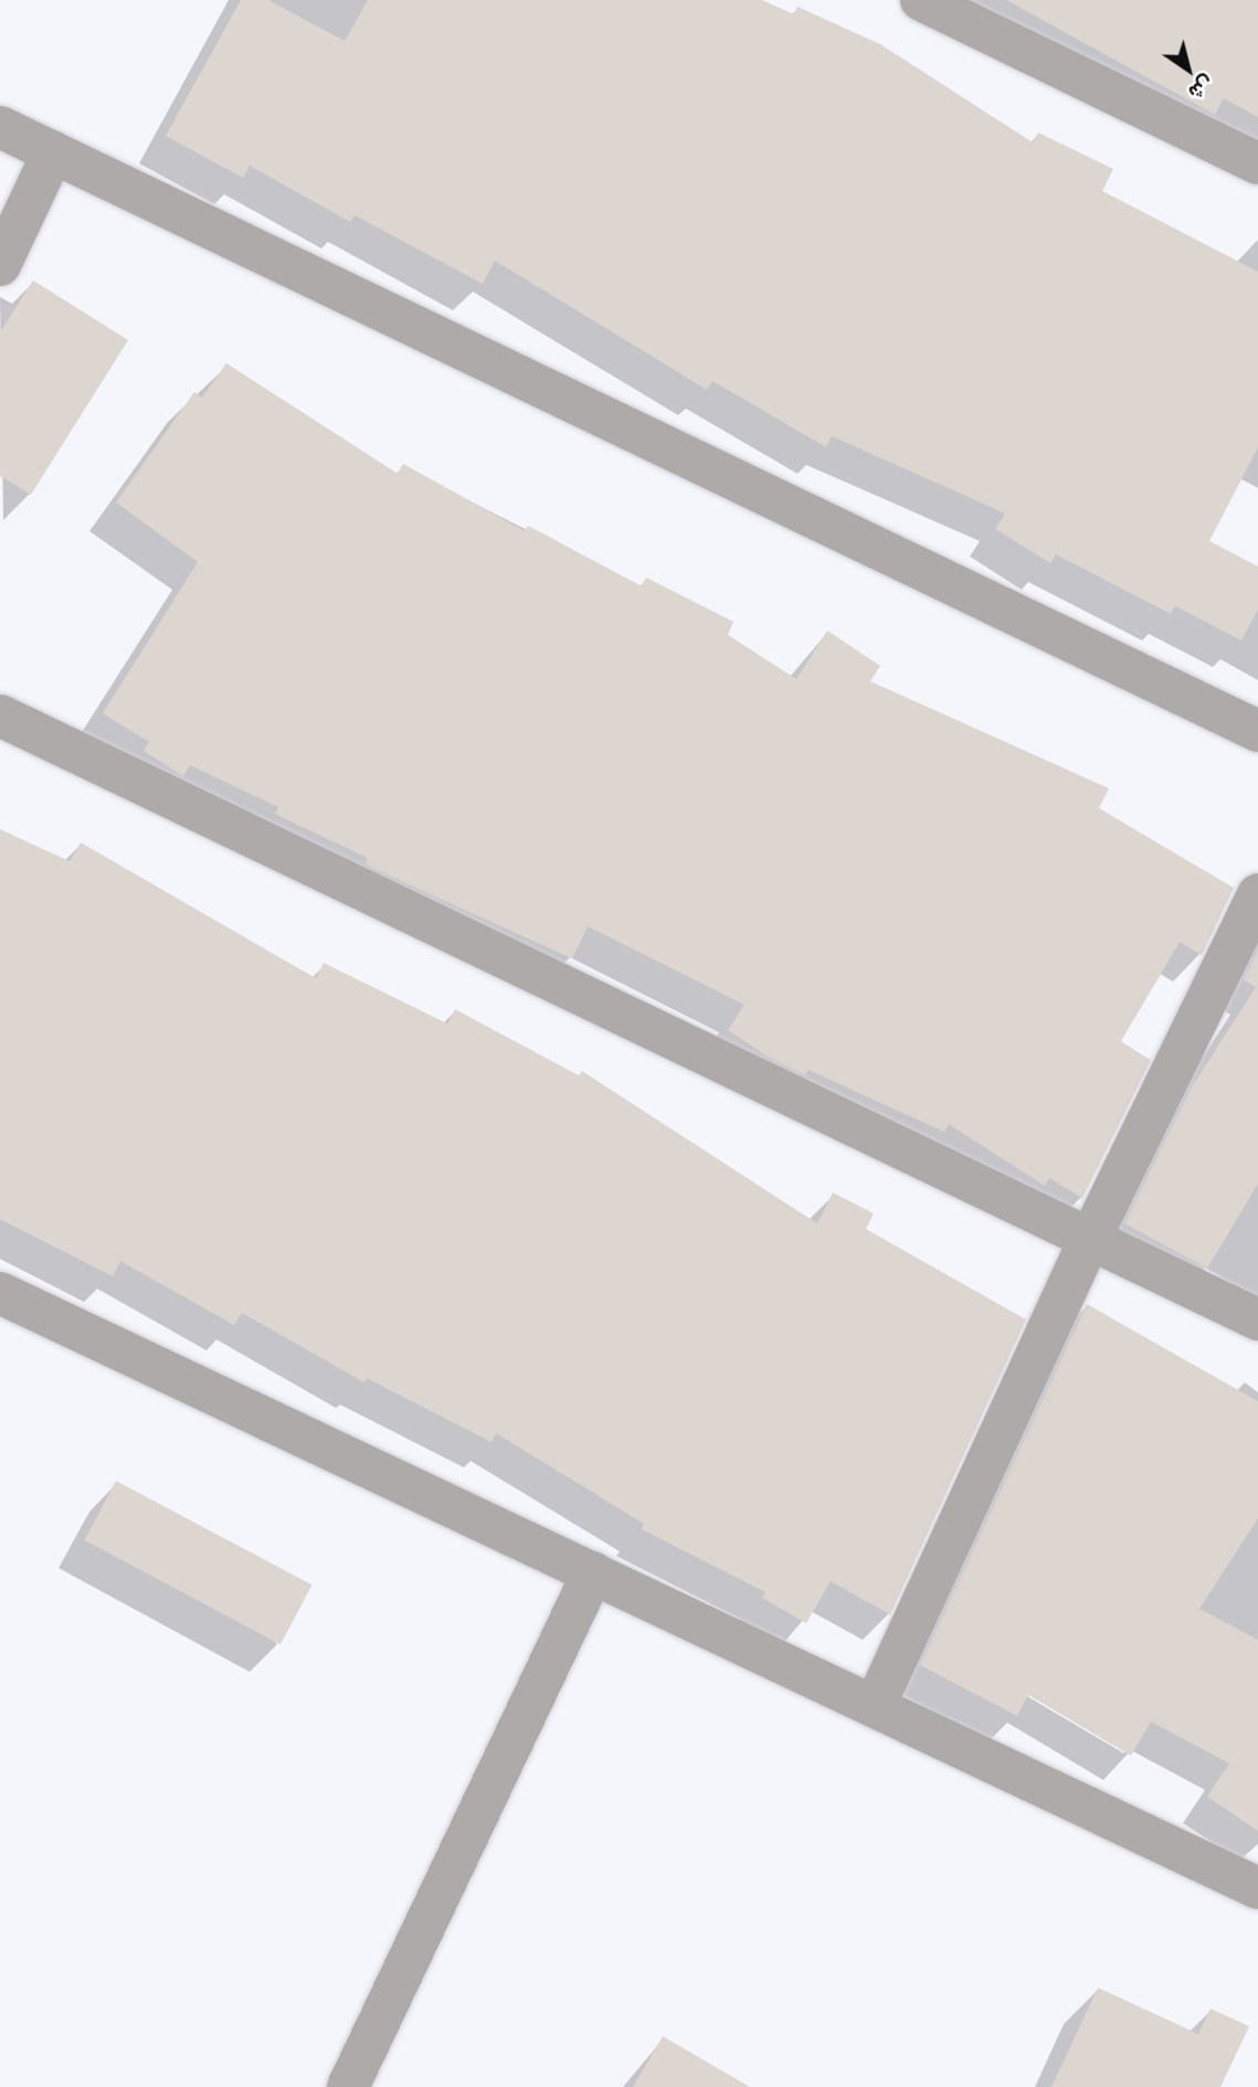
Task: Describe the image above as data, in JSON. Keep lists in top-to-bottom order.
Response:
{
  "north": "bottom right"
}
